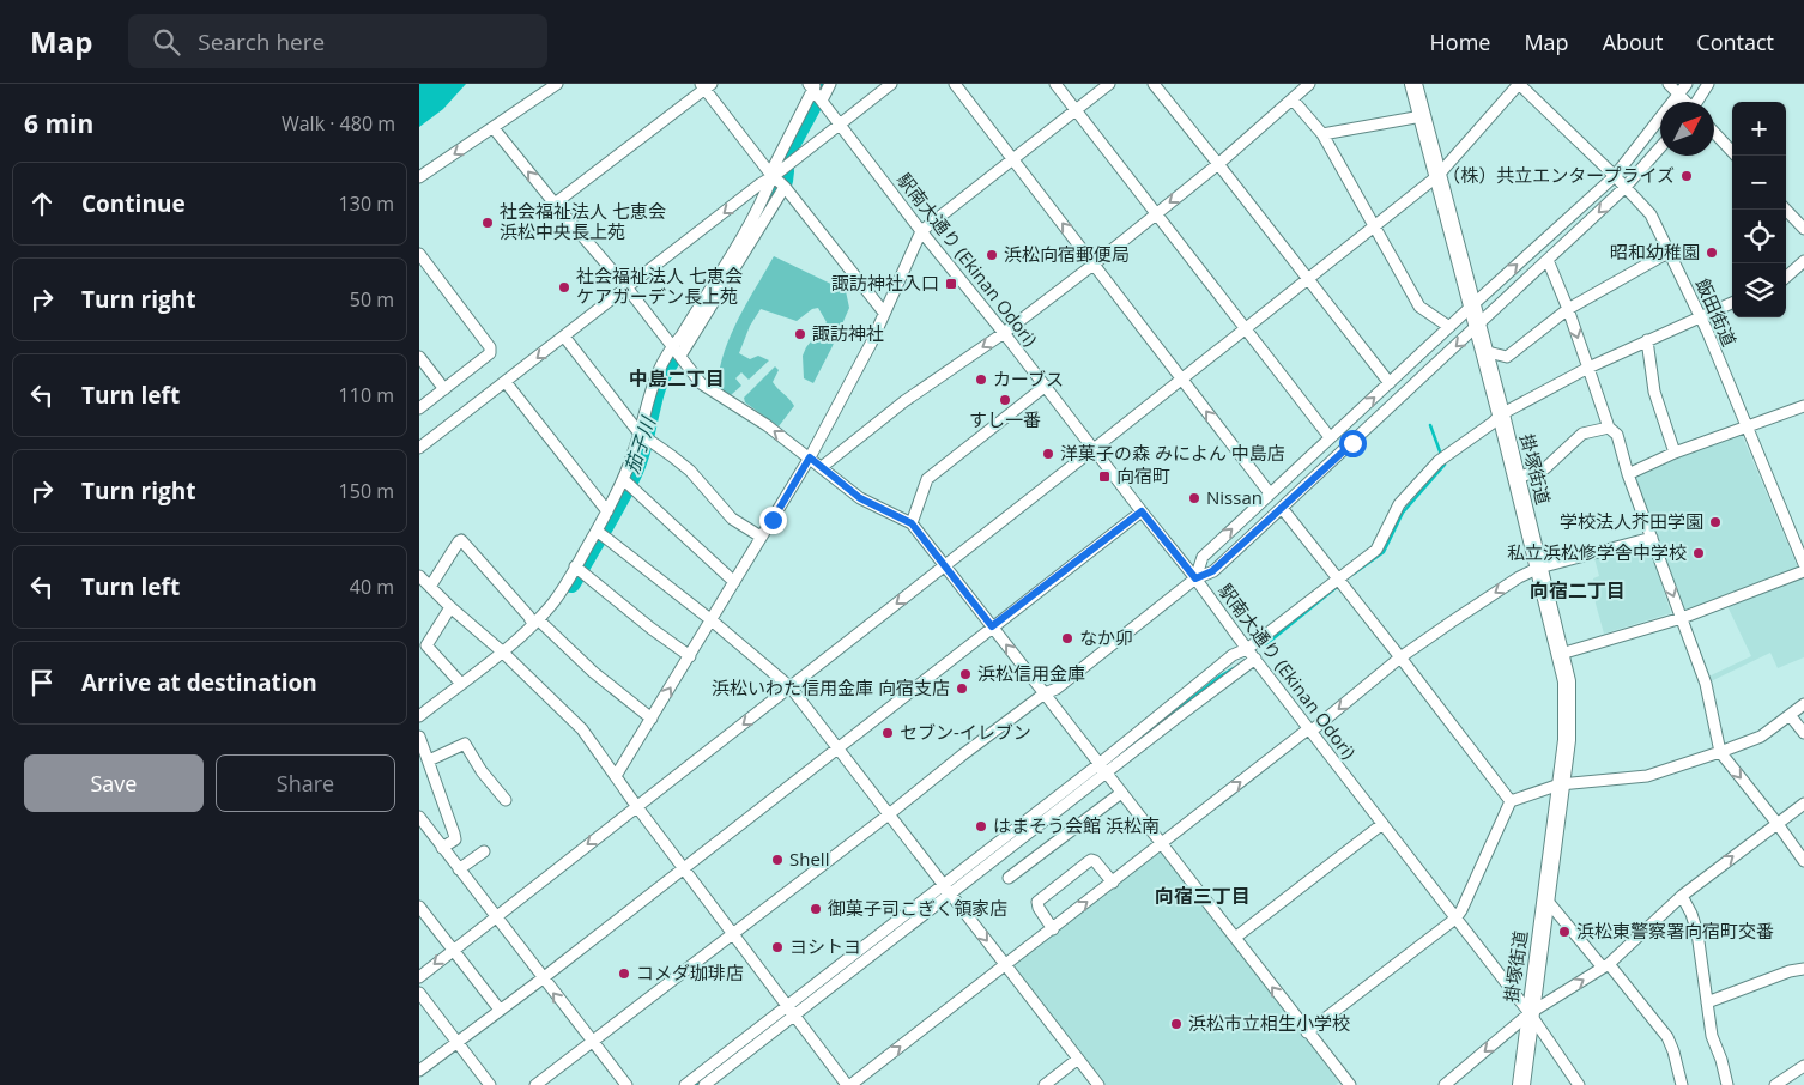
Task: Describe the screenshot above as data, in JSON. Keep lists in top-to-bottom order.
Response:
{
  "streets": {
    "highway": ["掛塚街道"],
    "street": ["駅南大通り (Ekinan Odori)", "飯田街道"]
  },
  "crossings": [
    ["駅南大通り (Ekinan Odori)", "掛塚街道"]
  ],
  "districts": ["中島二丁目", "向宿二丁目", "向宿三丁目"],
  "water": ["茄子川"],
  "places": {
    "other": [
      "（株）共立エンタープライズ",
      "社会福祉法人 七恵会 浜松中央長上苑",
      "昭和幼稚園",
      "浜松向宿郵便局",
      "社会福祉法人 七恵会 ケアガーデン長上苑",
      "諏訪神社",
      "カーブス",
      "すし一番",
      "洋菓子の森 みによん 中島店",
      "Nissan",
      "学校法人芥田学園",
      "私立浜松修学舎中学校",
      "なか卯",
      "浜松信用金庫",
      "浜松いわた信用金庫 向宿支店",
      "セブン-イレブン",
      "はまそう会館 浜松南",
      "Shell",
      "御菓子司こぎく領家店",
      "浜松東警察署向宿町交番",
      "ヨシトヨ",
      "コメダ珈琲店",
      "浜松市立相生小学校"
    ],
    "transit": ["諏訪神社入口", "向宿町"]
  },
  "north": "top right",
  "page": {
    "header": "Map",
    "search": "Search here",
    "nav": [
      "Home",
      "Map",
      "About",
      "Contact"
    ],
    "heading": ["6 min", "Walk · 480 m"],
    "map_buttons": ["+", "−"],
    "list": [
      ["Continue", "130 m"],
      ["Turn right", "50 m"],
      ["Turn left", "110 m"],
      ["Turn right", "150 m"],
      ["Turn left", "40 m"],
      "Arrive at destination"
    ],
    "buttons": ["Save", "Share"]
  }
}
